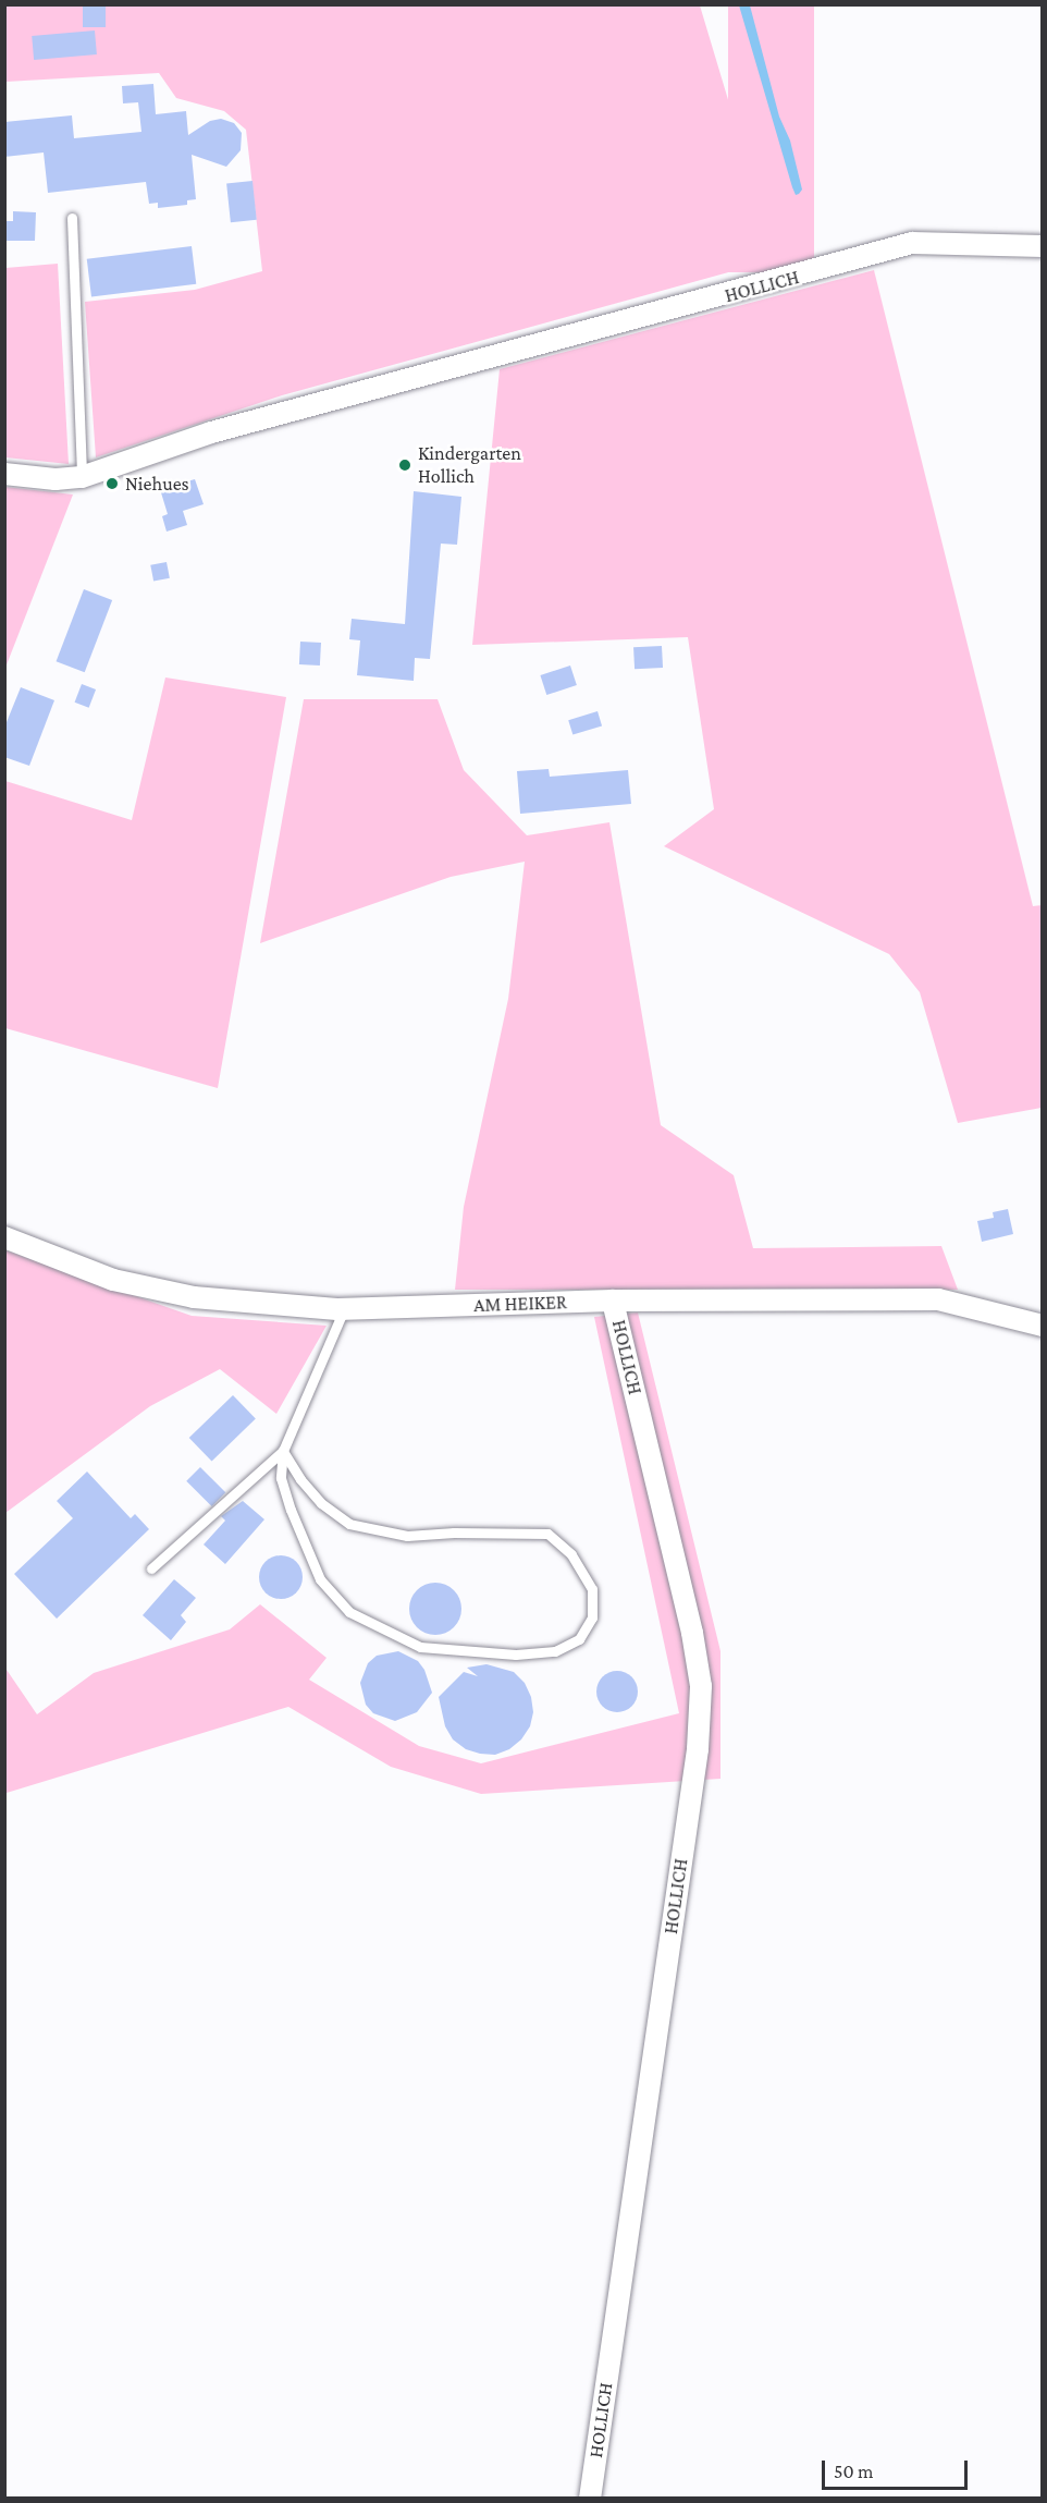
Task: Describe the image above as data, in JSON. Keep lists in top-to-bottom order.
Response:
{
  "streets": {
    "street": ["HOLLICH", "AM HEIKER"]
  },
  "crossings": [
    ["HOLLICH", "AM HEIKER"]
  ],
  "places": ["Kindergarten Hollich", "Niehues"],
  "scale_bar": "50 m"
}
